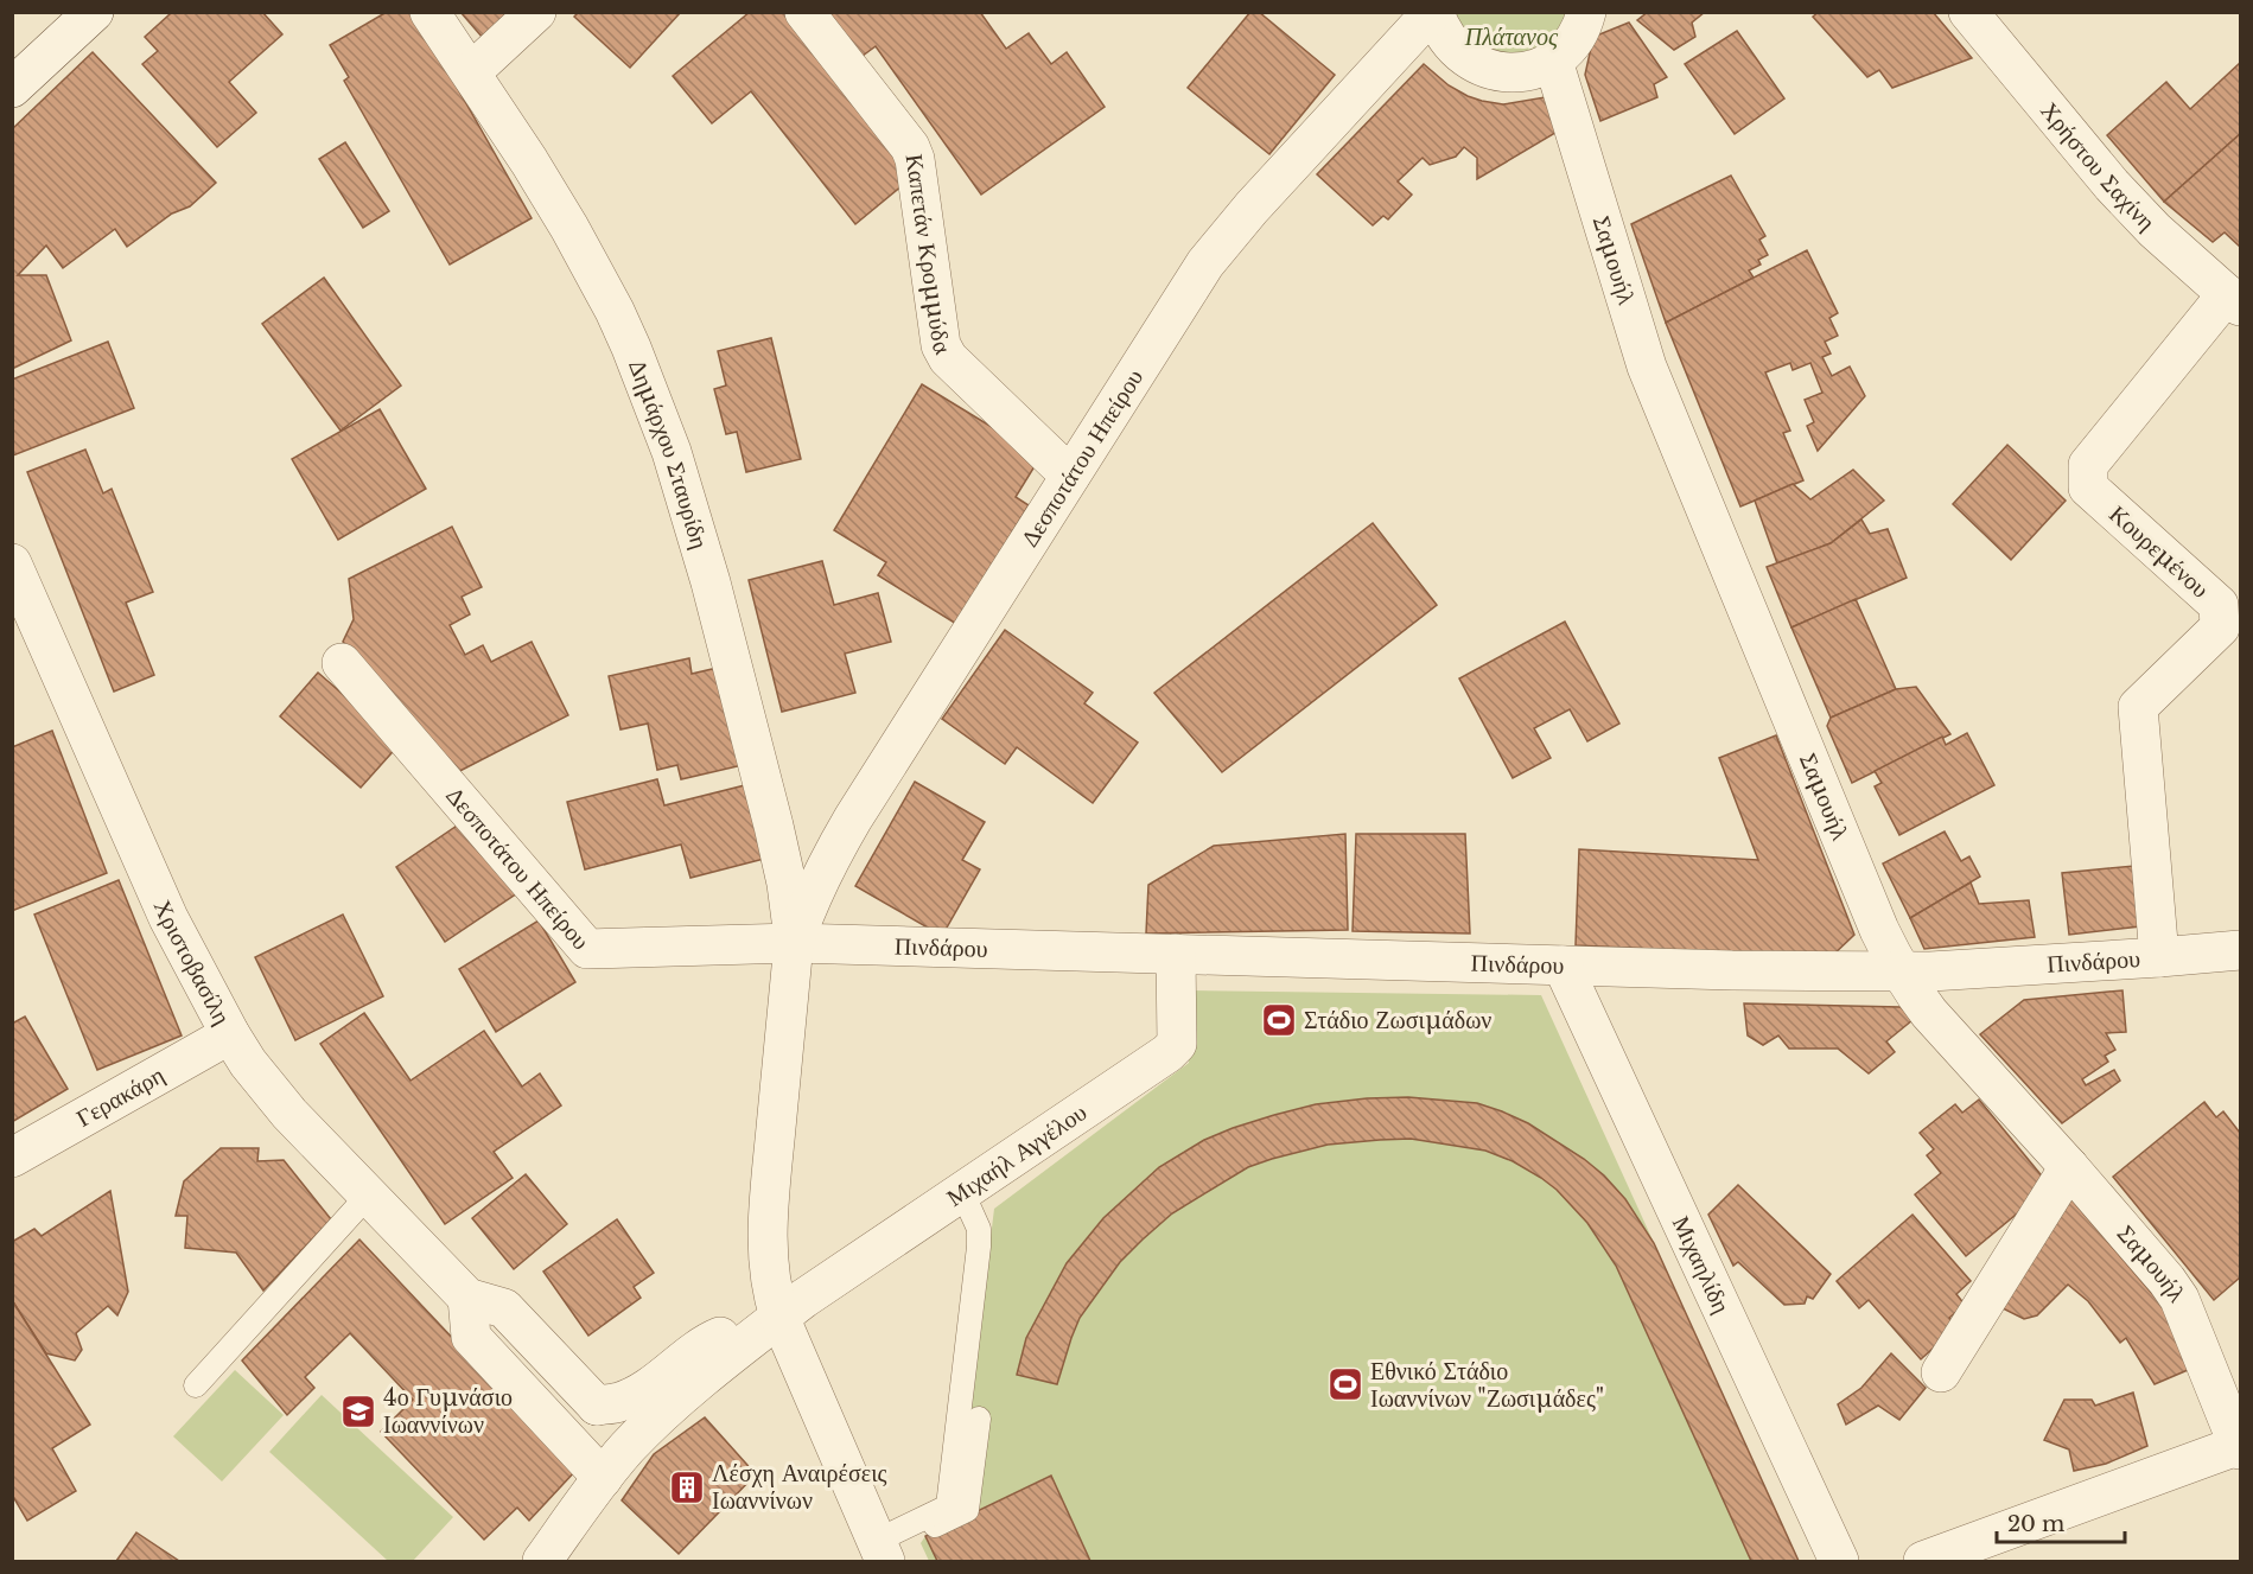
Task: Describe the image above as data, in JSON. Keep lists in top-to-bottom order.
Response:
{
  "streets": {
    "street": [
      "Χρήστου Σαχίνη",
      "Καπετάν Κρομμύδα",
      "Σαμουήλ",
      "Δημάρχου Σταυρίδη",
      "Δεσποτάτου Ηπείρου",
      "Κουρεμένου",
      "Πινδάρου",
      "Χριστοβασίλη",
      "Γερακάρη",
      "Μιχαήλ Αγγέλου",
      "Μιχαηλίδη"
    ]
  },
  "crossings": [
    ["Χρήστου Σαχίνη", "Κουρεμένου"],
    ["Καπετάν Κρομμύδα", "Δεσποτάτου Ηπείρου"],
    ["Σαμουήλ", "Πινδάρου"],
    ["Δημάρχου Σταυρίδη", "Δεσποτάτου Ηπείρου"],
    ["Δημάρχου Σταυρίδη", "Πινδάρου"],
    ["Δεσποτάτου Ηπείρου", "Πινδάρου"],
    ["Δεσποτάτου Ηπείρου", "Μιχαήλ Αγγέλου"],
    ["Κουρεμένου", "Πινδάρου"],
    ["Πινδάρου", "Μιχαήλ Αγγέλου"],
    ["Πινδάρου", "Μιχαηλίδη"],
    ["Χριστοβασίλη", "Γερακάρη"],
    ["Χριστοβασίλη", "Μιχαήλ Αγγέλου"]
  ],
  "parks": ["Πλάτανος"],
  "places": {
    "sports": ["Στάδιο Ζωσιμάδων", "Εθνικό Στάδιο Ιωαννίνων \"Ζωσιμάδες\""],
    "school or university": ["4ο Γυμνάσιο Ιωαννίνων"],
    "building": ["Λέσχη Αναιρέσεις Ιωαννίνων"]
  },
  "scale_bar": "20 m"
}
